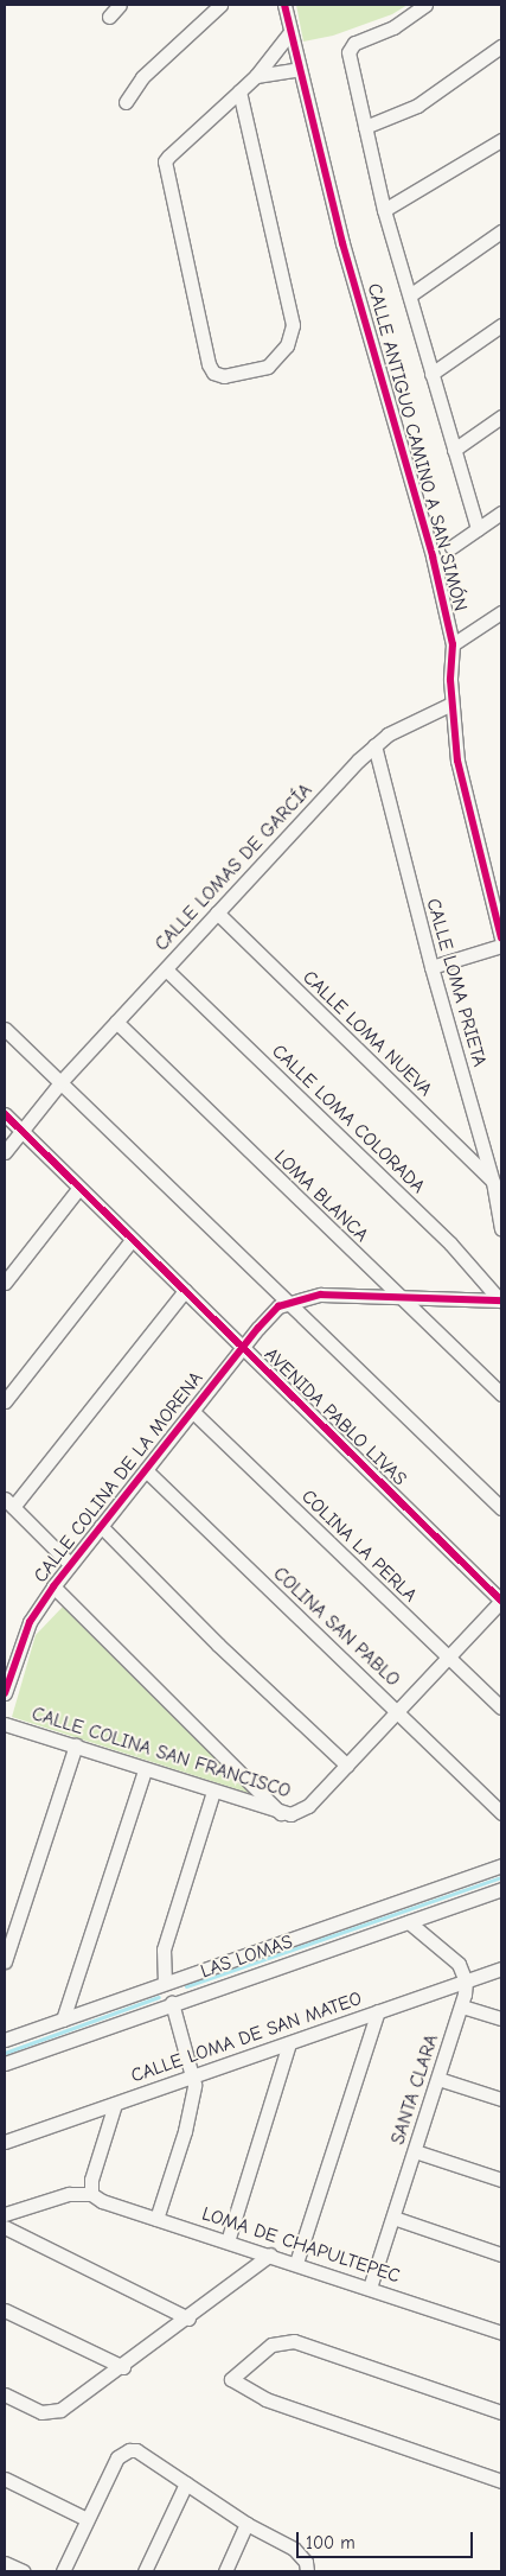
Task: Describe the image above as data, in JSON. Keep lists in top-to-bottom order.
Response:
{
  "streets": {
    "street": [
      "CALLE ANTIGUO CAMINO A SAN SIMÓN",
      "CALLE LOMAS DE GARCÍA",
      "CALLE LOMA PRIETA",
      "CALLE LOMA NUEVA",
      "CALLE LOMA COLORADA",
      "LOMA BLANCA",
      "AVENIDA PABLO LIVAS",
      "CALLE COLINA DE LA MORENA",
      "COLINA LA PERLA",
      "COLINA SAN PABLO",
      "CALLE COLINA SAN FRANCISCO",
      "LAS LOMAS",
      "CALLE LOMA DE SAN MATEO",
      "SANTA CLARA",
      "LOMA DE CHAPULTEPEC"
    ]
  },
  "crossings": [
    ["CALLE ANTIGUO CAMINO A SAN SIMÓN", "CALLE LOMAS DE GARCÍA"],
    ["CALLE LOMAS DE GARCÍA", "CALLE LOMA PRIETA"],
    ["CALLE LOMAS DE GARCÍA", "CALLE LOMA NUEVA"],
    ["CALLE LOMAS DE GARCÍA", "CALLE LOMA COLORADA"],
    ["CALLE LOMAS DE GARCÍA", "LOMA BLANCA"],
    ["CALLE LOMAS DE GARCÍA", "AVENIDA PABLO LIVAS"],
    ["CALLE LOMA PRIETA", "CALLE LOMA NUEVA"],
    ["AVENIDA PABLO LIVAS", "CALLE COLINA DE LA MORENA"],
    ["AVENIDA PABLO LIVAS", "CALLE COLINA SAN FRANCISCO"],
    ["CALLE COLINA DE LA MORENA", "COLINA LA PERLA"],
    ["CALLE COLINA DE LA MORENA", "COLINA SAN PABLO"],
    ["COLINA LA PERLA", "CALLE COLINA SAN FRANCISCO"],
    ["COLINA SAN PABLO", "CALLE COLINA SAN FRANCISCO"],
    ["CALLE LOMA DE SAN MATEO", "SANTA CLARA"],
    ["SANTA CLARA", "LOMA DE CHAPULTEPEC"]
  ],
  "scale_bar": "100 m"
}
